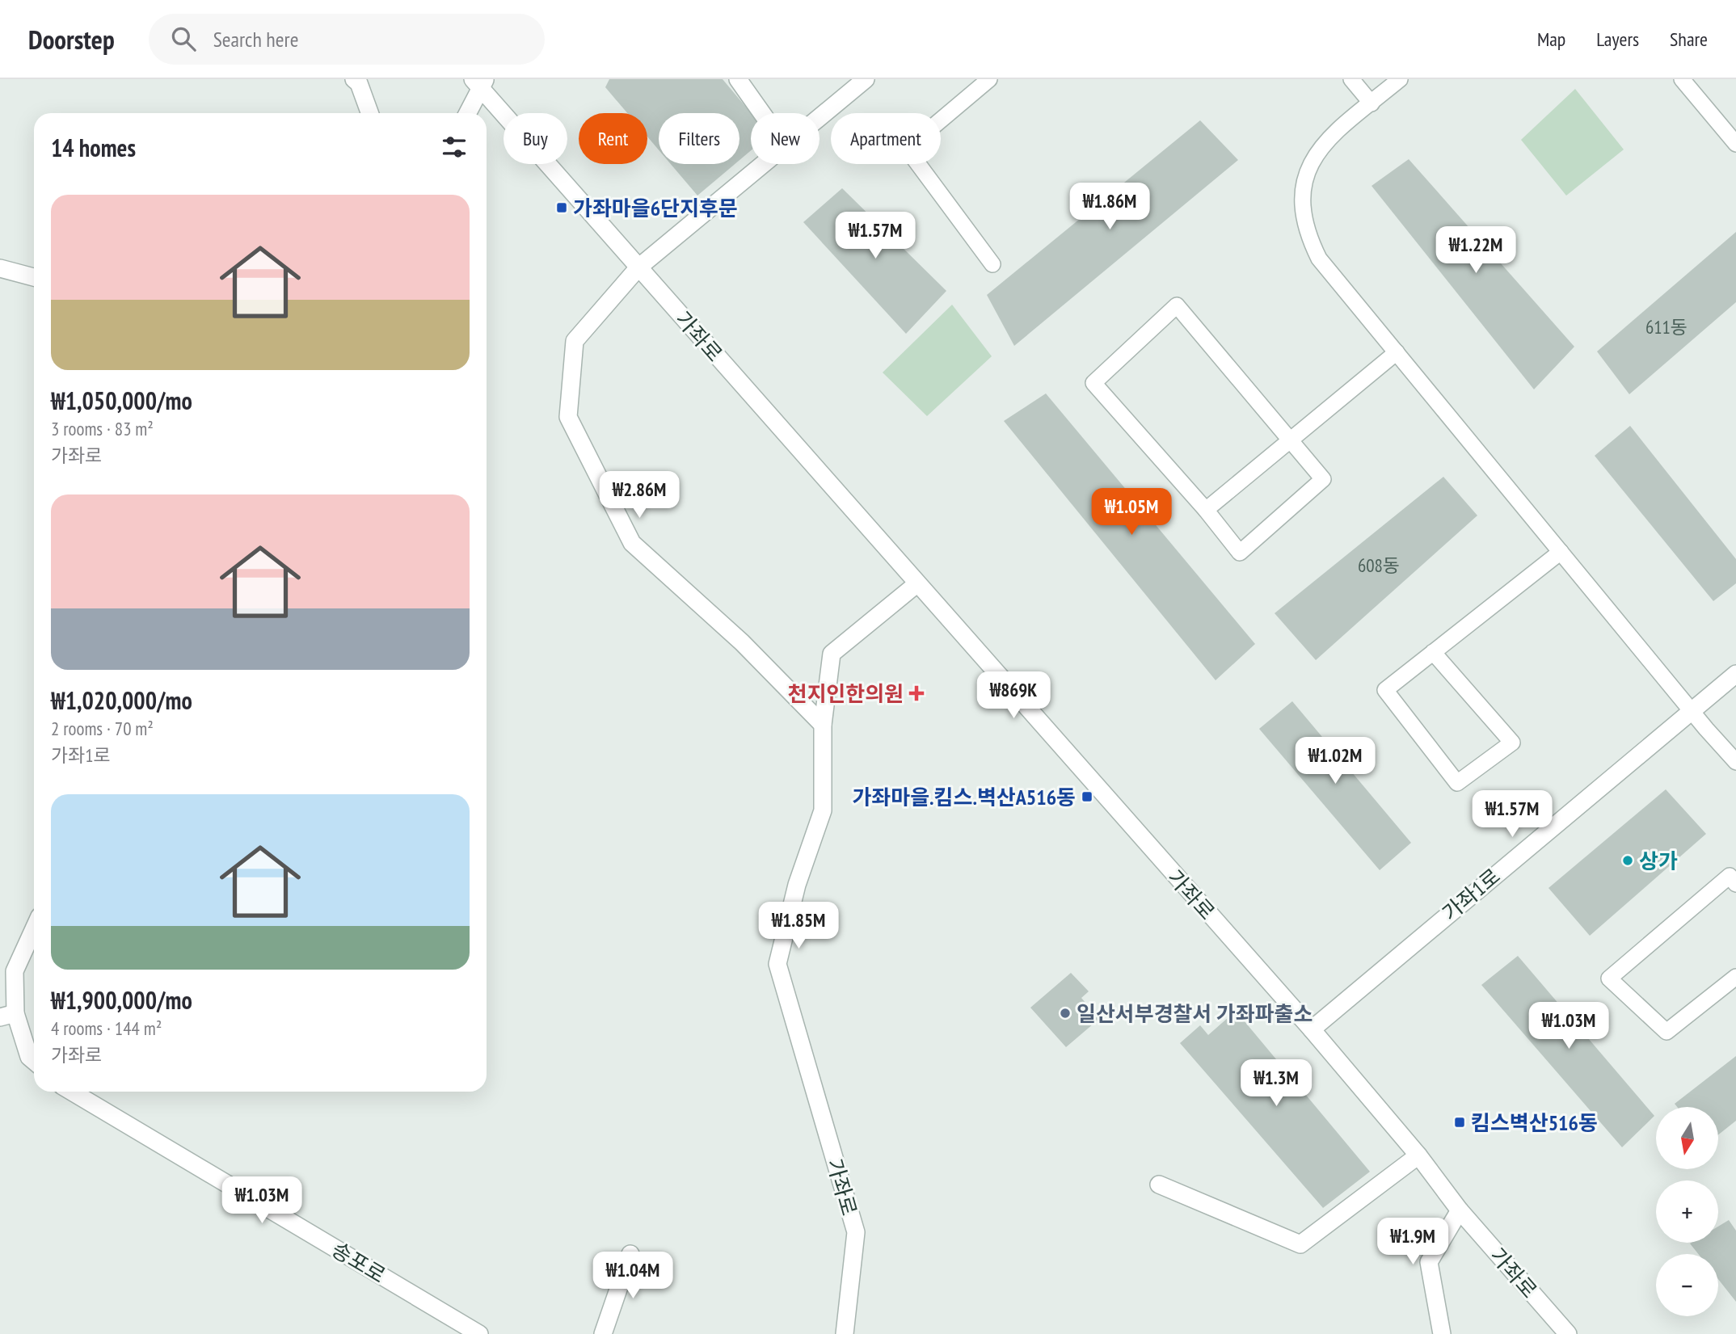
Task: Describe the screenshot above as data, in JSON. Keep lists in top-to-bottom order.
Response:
{
  "streets": {
    "street": ["가좌로", "가좌1로", "송포로"]
  },
  "crossings": [
    ["가좌로", "가좌1로"]
  ],
  "places": {
    "transit": ["가좌마을6단지후문", "가좌마을.킴스.벽산A516동", "킴스벽산516동"],
    "health": ["천지인한의원"],
    "other": ["상가", "일산서부경찰서 가좌파출소"]
  },
  "house_numbers": ["611동", "608동"],
  "north": "bottom",
  "page": {
    "header": "Doorstep",
    "search": "Search here",
    "nav": ["Map", "Layers", "Share"],
    "chip": [
      "Buy",
      "Rent",
      "Filters",
      "New",
      "Apartment"
    ],
    "heading": "14 homes",
    "list": [
      {
        "name": "₩1,050,000/mo",
        "note": "3 rooms · 83 m² · 가좌로"
      },
      {
        "name": "₩1,020,000/mo",
        "note": "2 rooms · 70 m² · 가좌1로"
      },
      {
        "name": "₩1,900,000/mo",
        "note": "4 rooms · 144 m² · 가좌로"
      }
    ],
    "price": [
      "₩1.86M",
      "₩1.57M",
      "₩1.22M",
      "₩2.86M",
      "₩1.05M",
      "₩869K",
      "₩1.02M",
      "₩1.57M",
      "₩1.85M",
      "₩1.03M",
      "₩1.3M",
      "₩1.03M",
      "₩1.9M",
      "₩1.04M"
    ],
    "map_buttons": ["+", "−"]
  }
}
